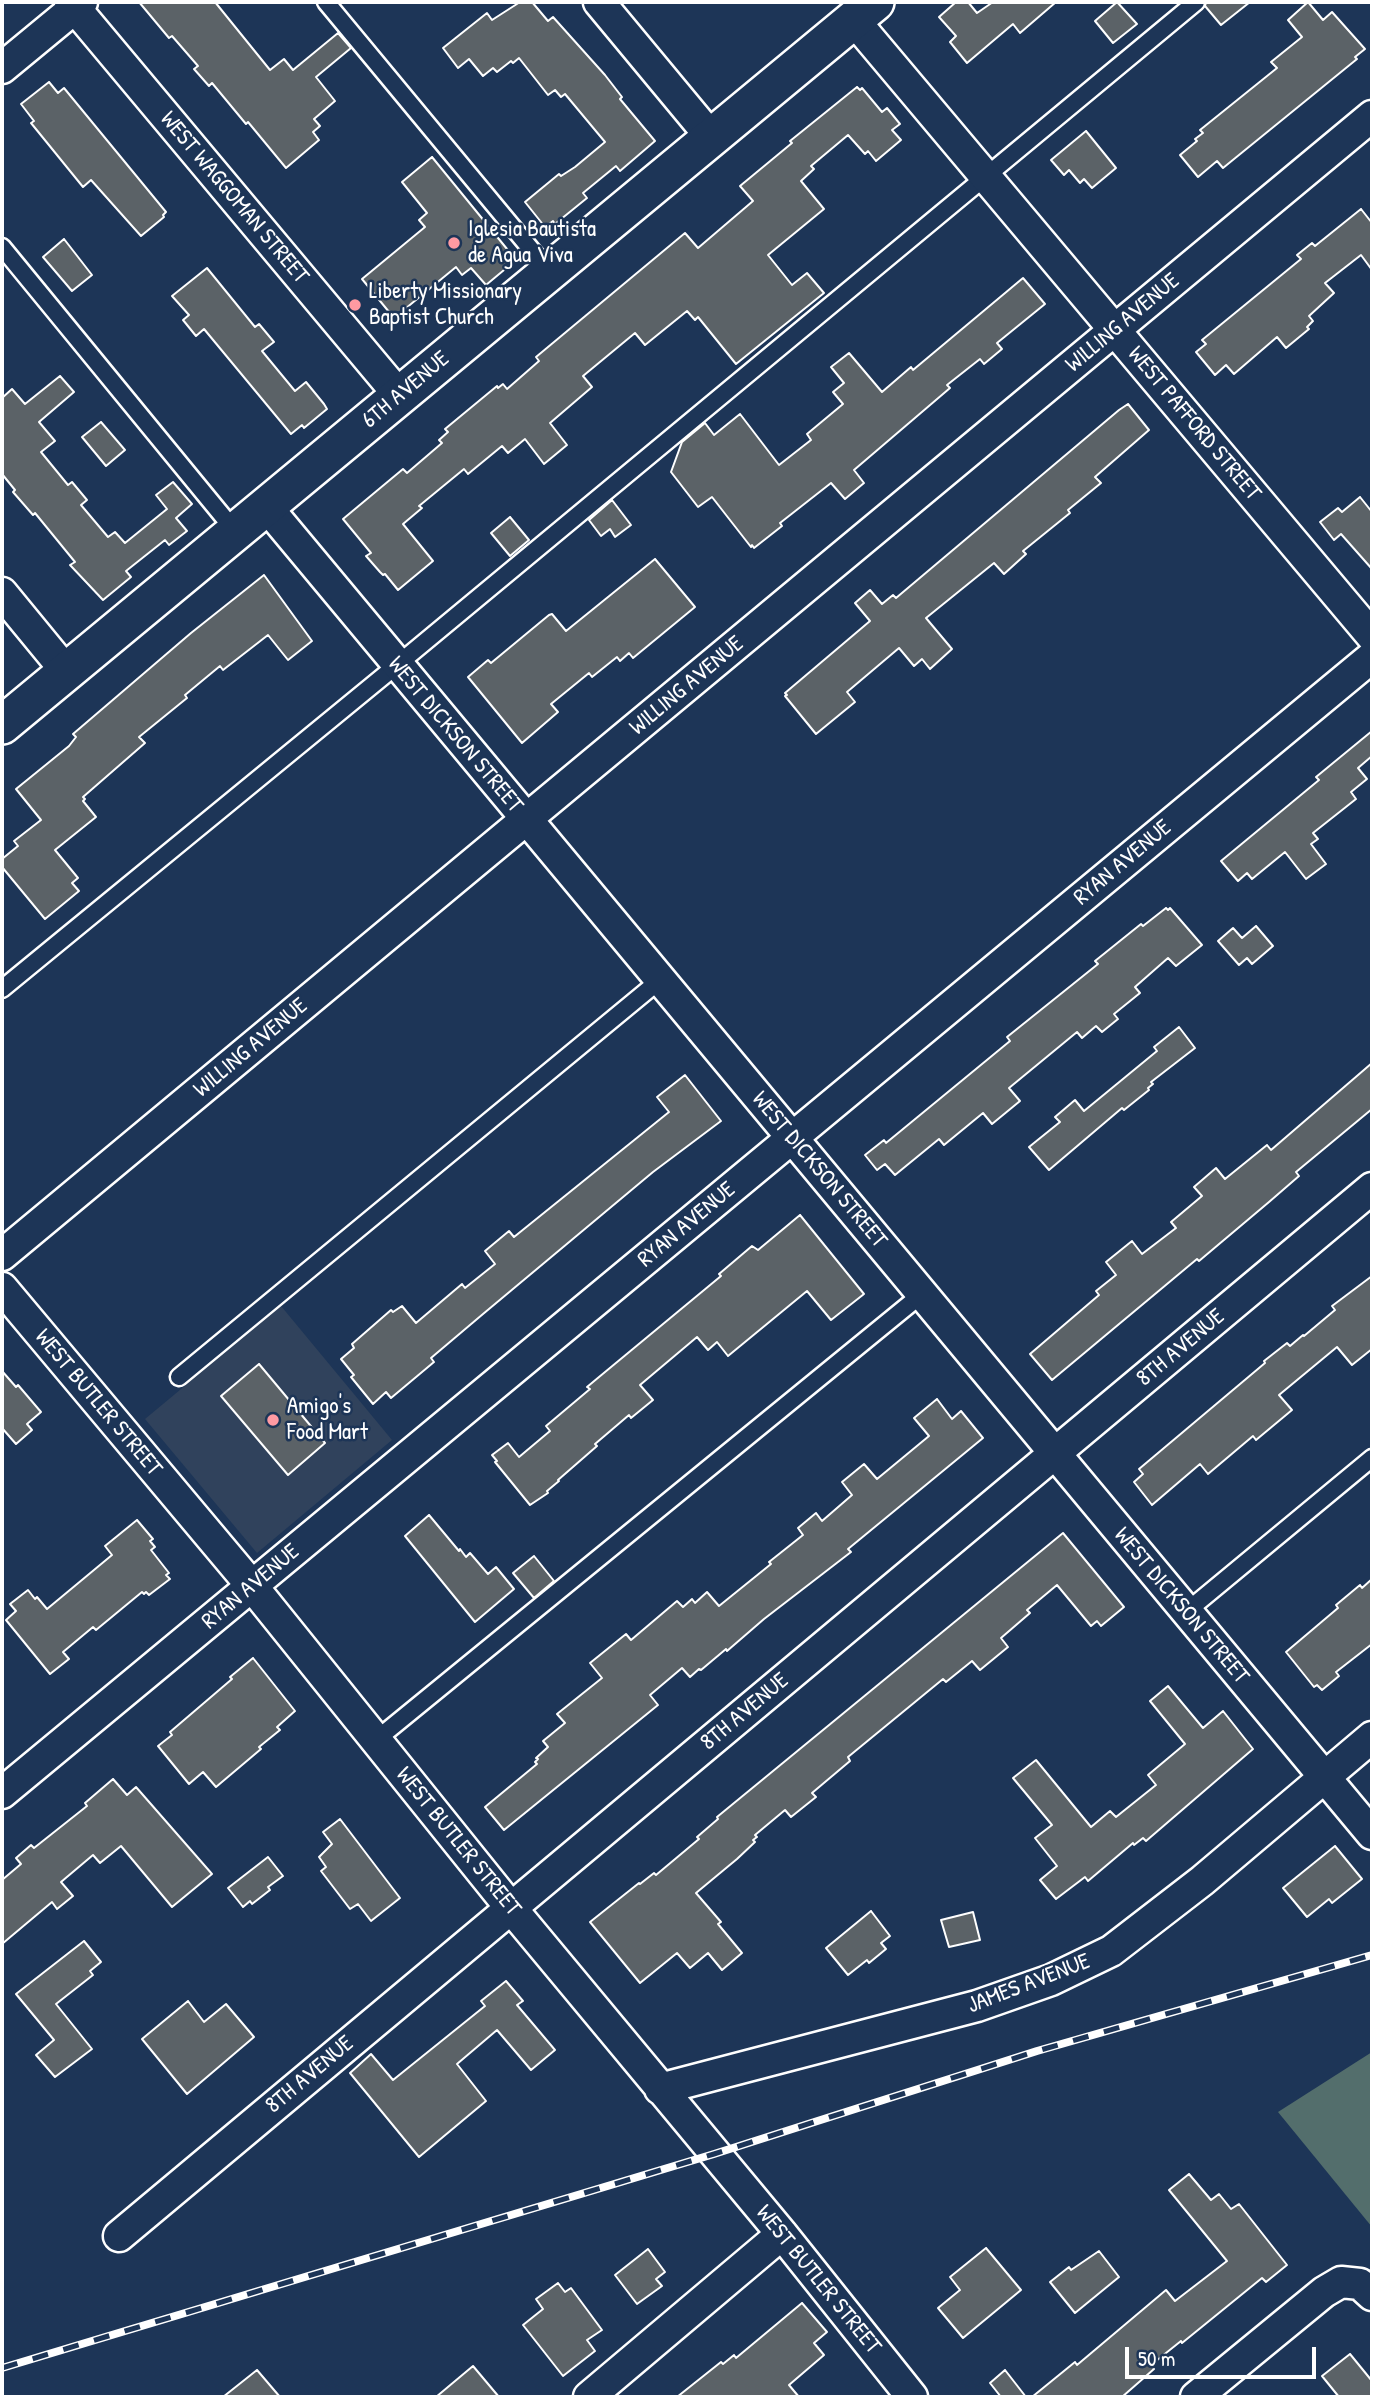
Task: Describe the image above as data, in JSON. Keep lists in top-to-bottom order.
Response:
{
  "streets": {
    "street": [
      "WEST WAGGOMAN STREET",
      "WILLING AVENUE",
      "6TH AVENUE",
      "WEST PAFFORD STREET",
      "WEST DICKSON STREET",
      "RYAN AVENUE",
      "8TH AVENUE",
      "WEST BUTLER STREET",
      "JAMES AVENUE"
    ]
  },
  "crossings": [
    ["WEST WAGGOMAN STREET", "6TH AVENUE"],
    ["WILLING AVENUE", "WEST PAFFORD STREET"],
    ["WILLING AVENUE", "WEST DICKSON STREET"],
    ["6TH AVENUE", "WEST PAFFORD STREET"],
    ["6TH AVENUE", "WEST DICKSON STREET"],
    ["WEST DICKSON STREET", "RYAN AVENUE"],
    ["WEST DICKSON STREET", "8TH AVENUE"],
    ["WEST DICKSON STREET", "JAMES AVENUE"],
    ["RYAN AVENUE", "WEST BUTLER STREET"],
    ["8TH AVENUE", "WEST BUTLER STREET"],
    ["WEST BUTLER STREET", "JAMES AVENUE"]
  ],
  "places": ["Iglesia Bautista de Agua Viva", "Liberty Missionary Baptist Church", "Amigo's Food Mart"],
  "scale_bar": "50 m"
}
